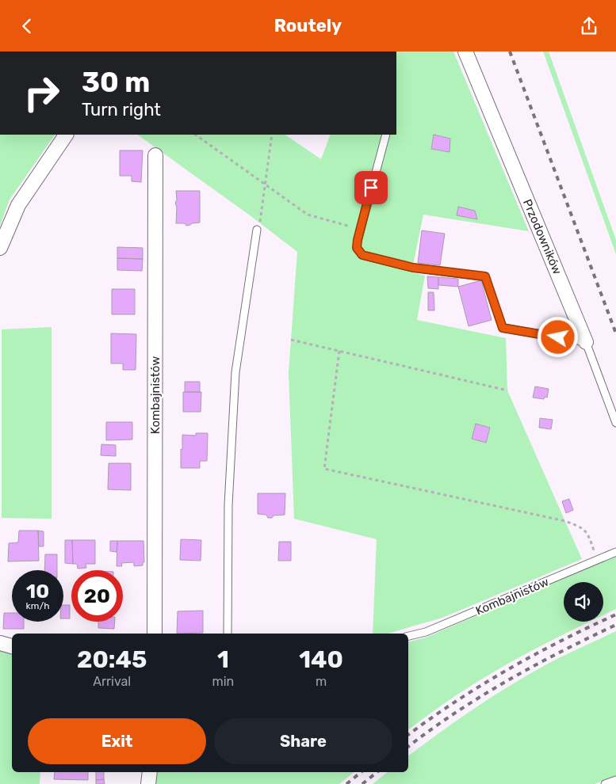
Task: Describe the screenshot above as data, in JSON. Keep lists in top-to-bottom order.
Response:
{
  "streets": {
    "street": ["Przodowników", "Kombajnistów"]
  },
  "page": {
    "header": "Routely",
    "turn": ["30 m", "Turn right"],
    "speed": "10 km/h",
    "limit": "20",
    "eta": [
      "20:45",
      "Arrival",
      "1",
      "min",
      "140",
      "m"
    ],
    "buttons": ["Exit", "Share"]
  }
}
